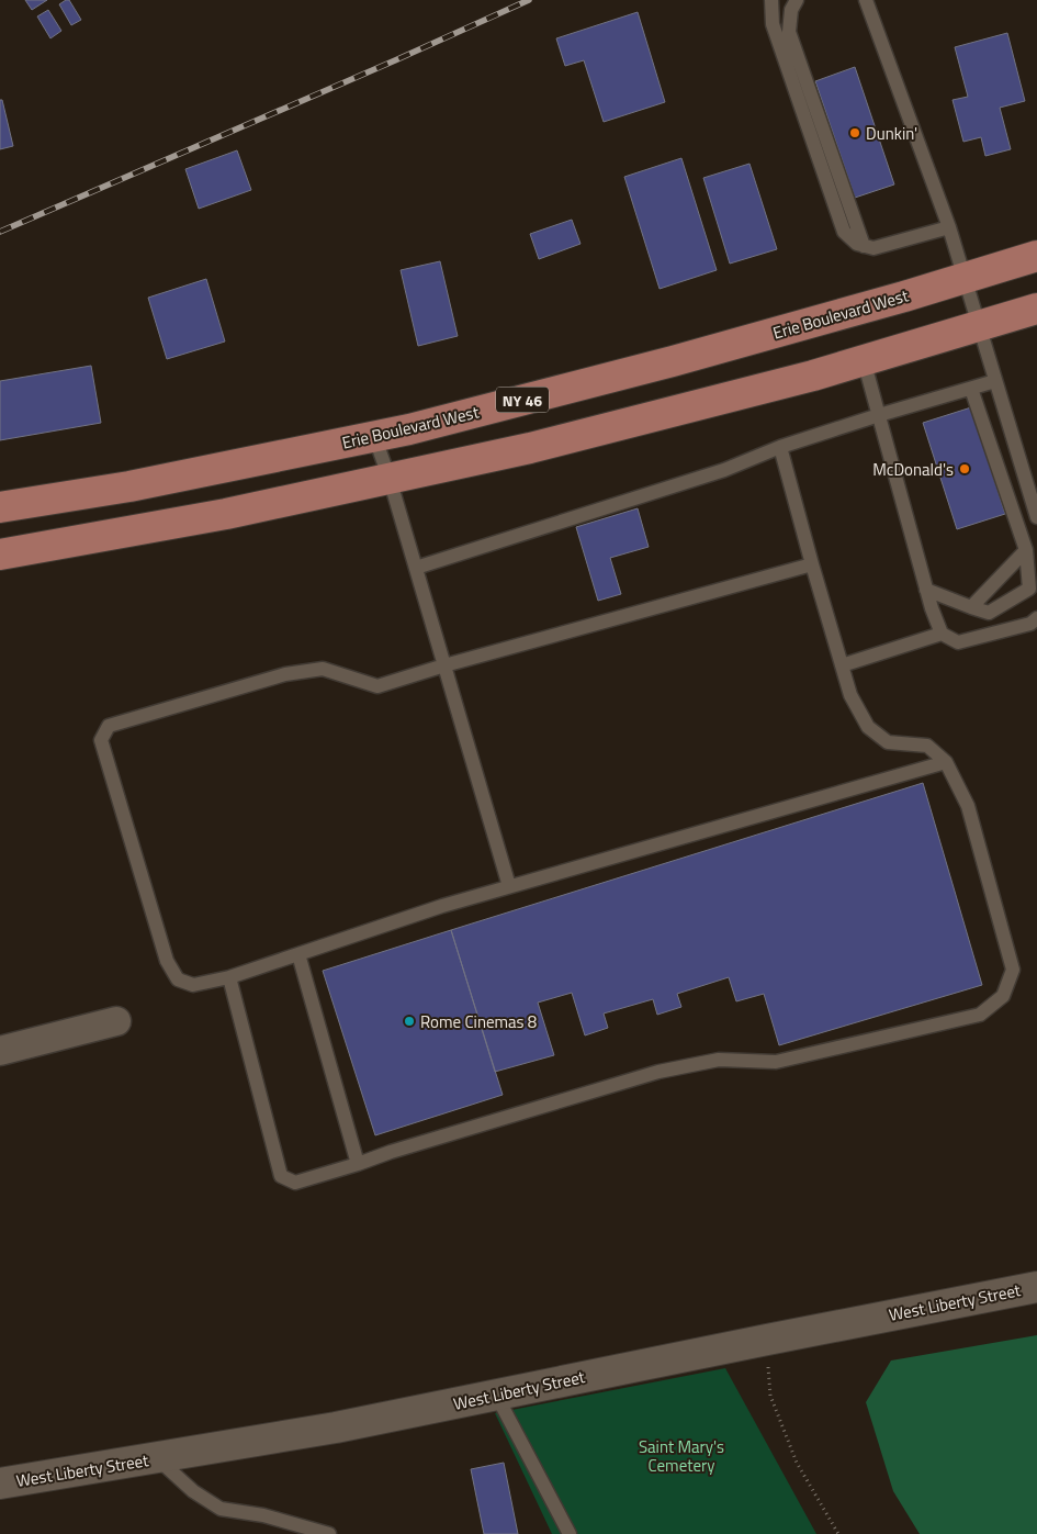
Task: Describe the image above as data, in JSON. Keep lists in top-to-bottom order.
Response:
{
  "streets": {
    "main road": ["Erie Boulevard West", "NY 46"],
    "street": ["West Liberty Street"]
  },
  "parks": ["Saint Mary's Cemetery"],
  "places": ["Dunkin'", "McDonald's", "Rome Cinemas 8"]
}
